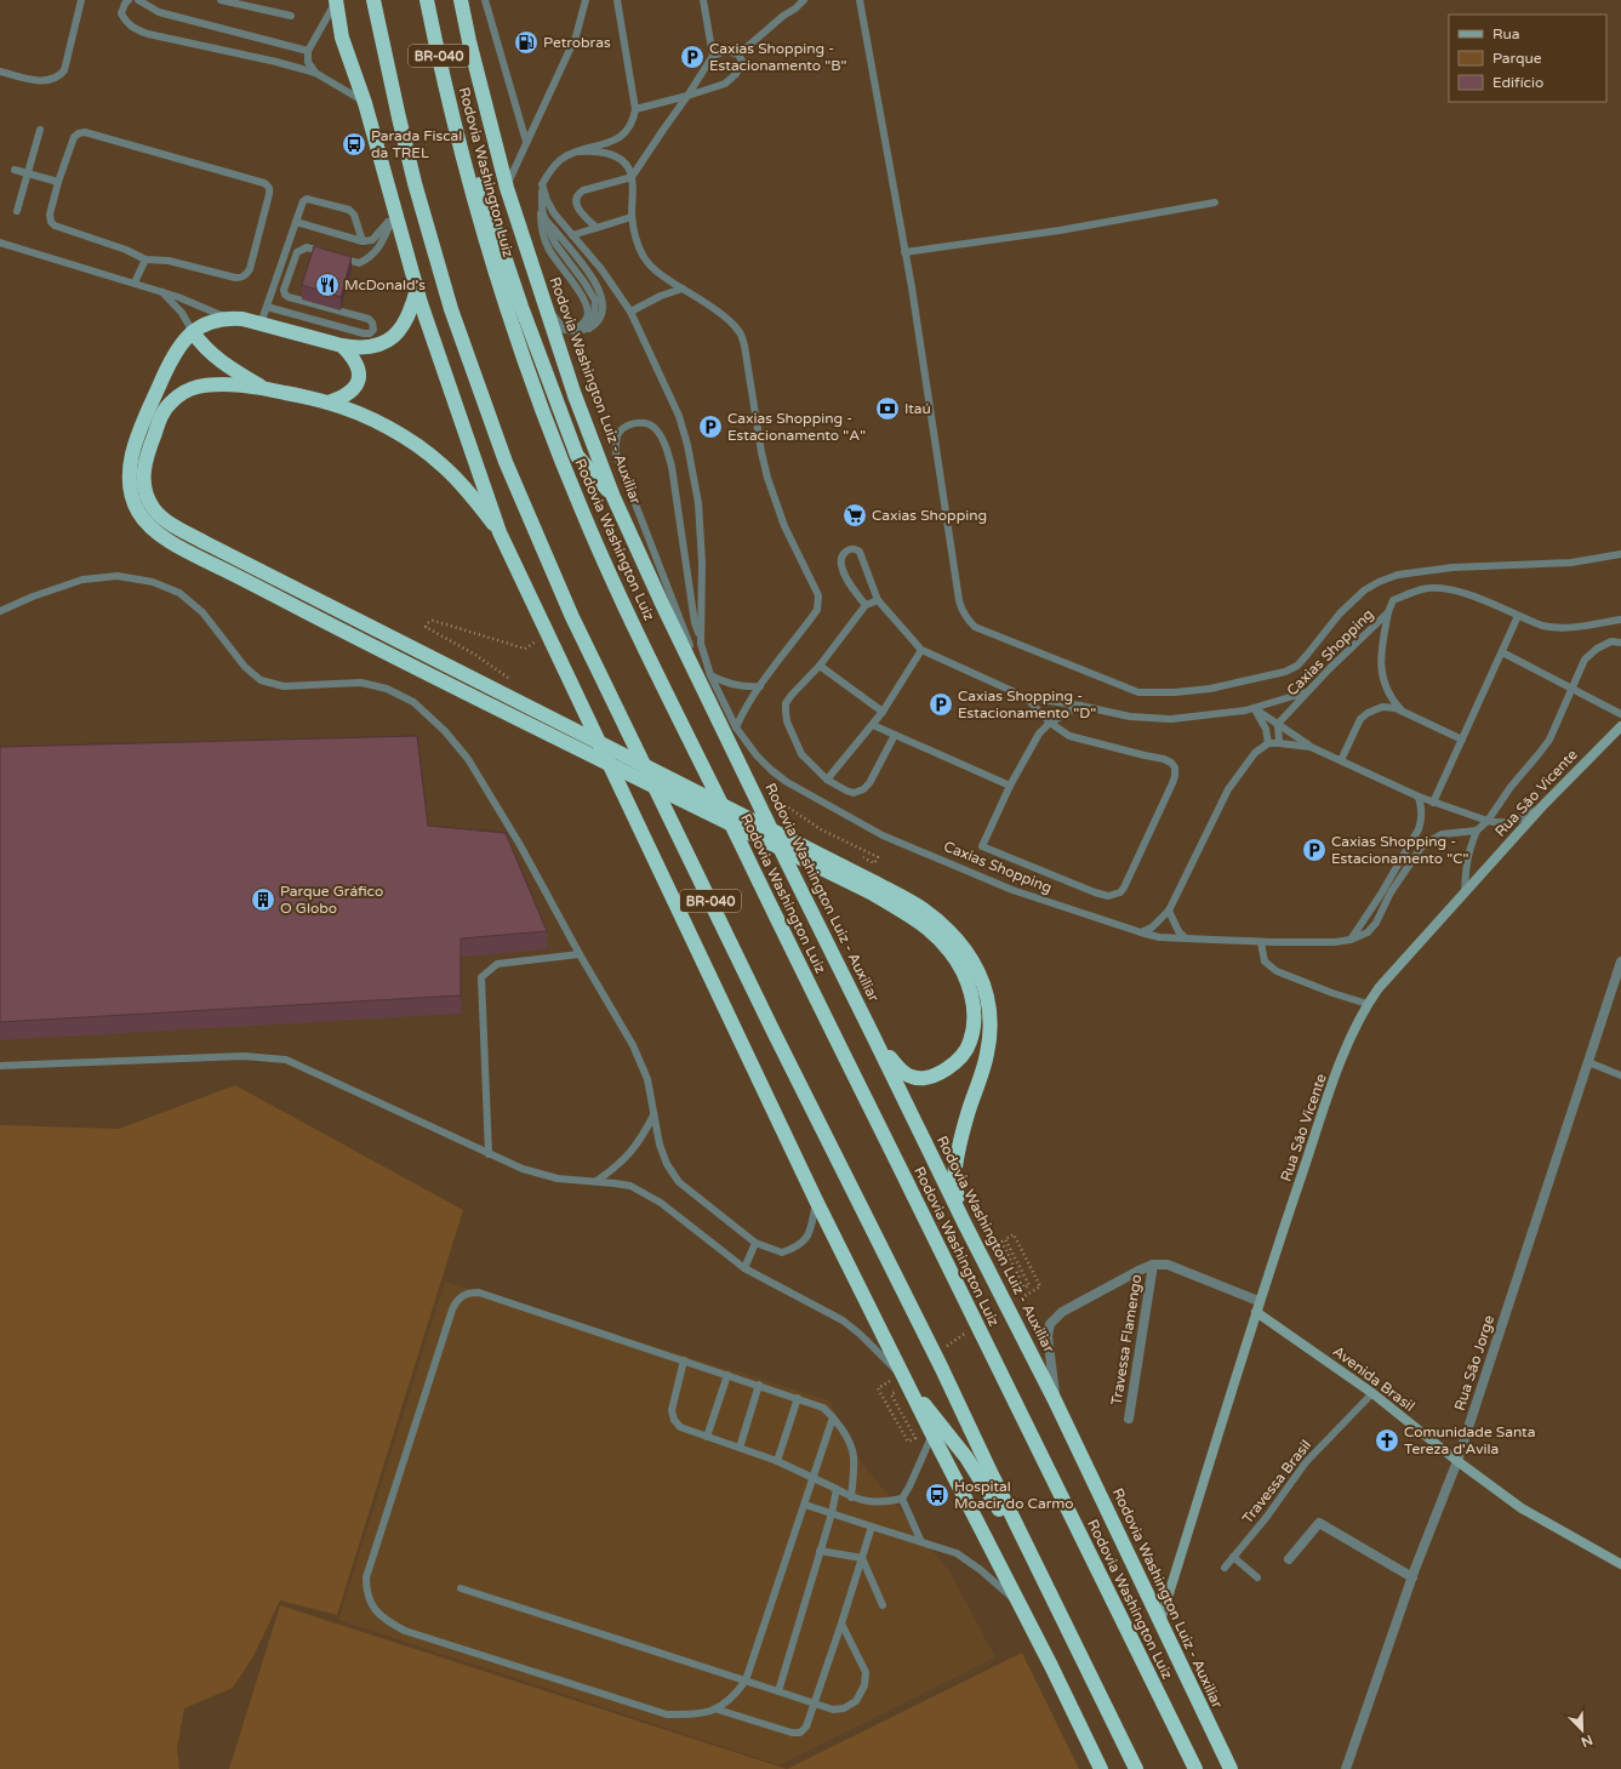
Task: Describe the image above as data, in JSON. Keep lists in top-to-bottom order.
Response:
{
  "streets": {
    "highway": ["BR-040", "Rodovia Washington Luiz", "Rodovia Washington Luiz - Auxiliar"],
    "main road": ["Rua Sāo Vicente", "Avenida Brasil"],
    "street": ["Travessa Flamengo", "Rua São Jorge"],
    "lane": ["Caxias Shopping", "Travessa Brasil"]
  },
  "crossings": [
    ["Rodovia Washington Luiz - Auxiliar", "Caxias Shopping"],
    ["Rodovia Washington Luiz - Auxiliar", "Rua Sāo Vicente"],
    ["Rua Sāo Vicente", "Avenida Brasil"],
    ["Rua São Jorge", "Avenida Brasil"],
    ["Avenida Brasil", "Travessa Brasil"]
  ],
  "places": {
    "fuel station": ["Petrobras"],
    "parking": [
      "Caxias Shopping - Estacionamento \"B\"",
      "Caxias Shopping - Estacionamento \"A\"",
      "Caxias Shopping - Estacionamento \"D\"",
      "Caxias Shopping - Estacionamento \"C\""
    ],
    "bus stop": ["Parada Fiscal da TREL", "Hospital Moacir do Carmo"],
    "restaurant": ["McDonald's"],
    "bank": ["Itaú"],
    "supermarket": ["Caxias Shopping"],
    "building": ["Parque Gráfico O Globo"],
    "church": ["Comunidade Santa Tereza d'Avila"]
  },
  "legend": ["Rua", "Parque", "Edifício"],
  "north": "bottom right"
}
